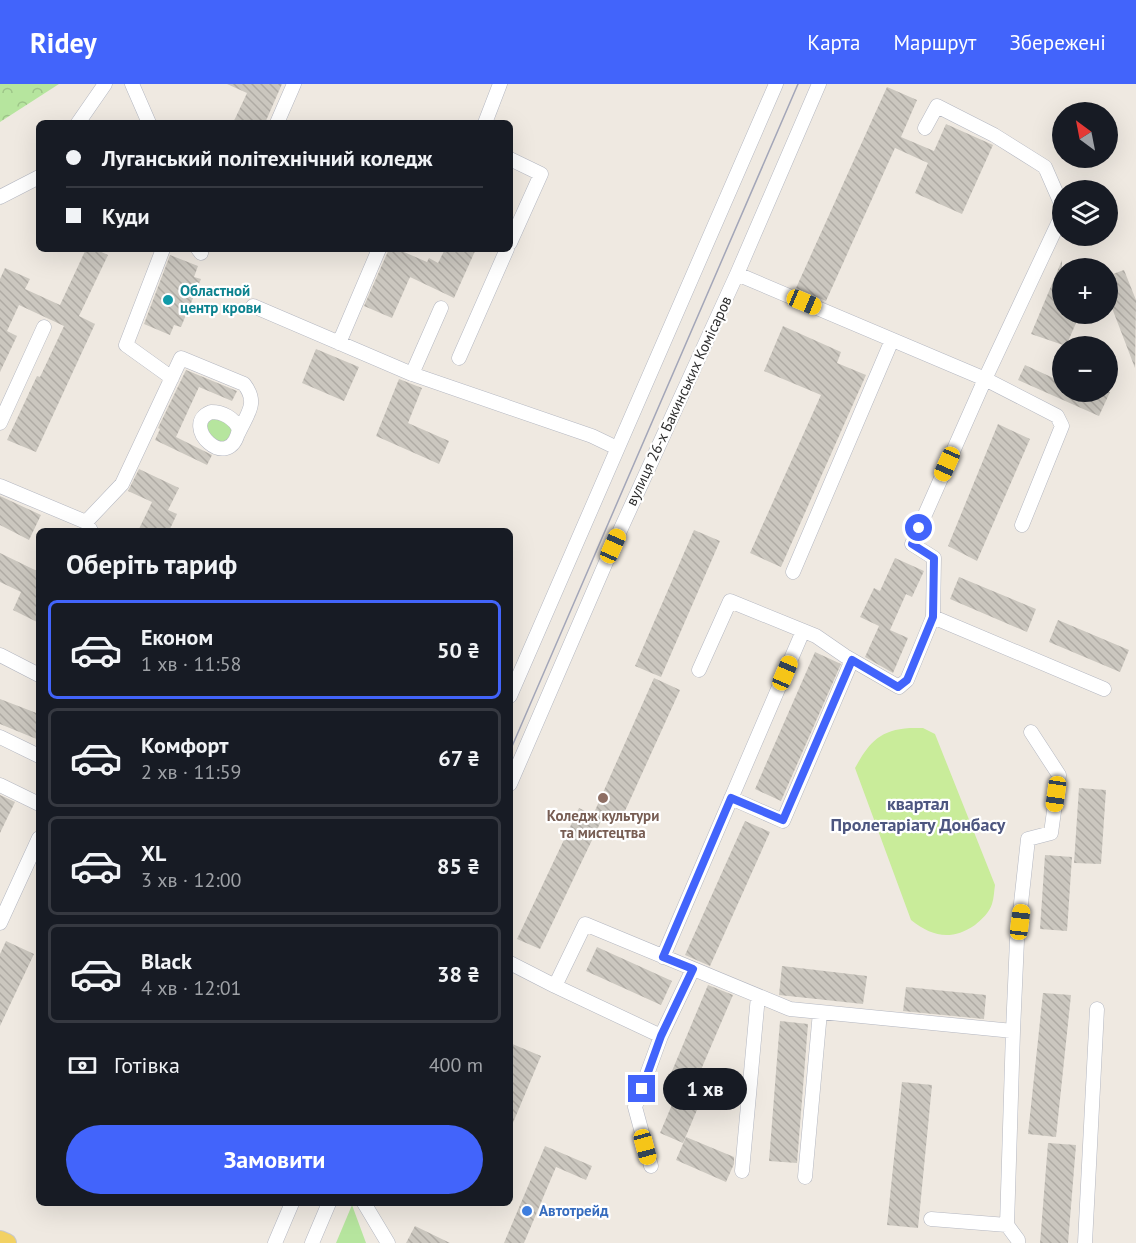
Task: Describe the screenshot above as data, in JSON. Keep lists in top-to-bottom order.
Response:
{
  "streets": {
    "street": ["вулиця 26-х Бакинських Комісаров"]
  },
  "districts": ["квартал Пролетаріату Донбасу"],
  "places": ["Областной центр крови", "Коледж культури та мистецтва", "Автотрейд"],
  "north": "top left",
  "page": {
    "header": "Ridey",
    "nav": ["Карта", "Маршрут", "Збережені"],
    "map_buttons": ["+", "−"],
    "banner": ["Луганський політехнічний коледж", "Куди"],
    "heading": "Оберіть тариф",
    "list": [
      {
        "name": "Економ",
        "note": "1 хв · 11:58",
        "value": "50 ₴"
      },
      {
        "name": "Комфорт",
        "note": "2 хв · 11:59",
        "value": "67 ₴"
      },
      {
        "name": "XL",
        "note": "3 хв · 12:00",
        "value": "85 ₴"
      },
      {
        "name": "Black",
        "note": "4 хв · 12:01",
        "value": "38 ₴"
      }
    ],
    "pay": ["Готівка", "400 m"],
    "bubble": "1 хв",
    "buttons": "Замовити"
  }
}
